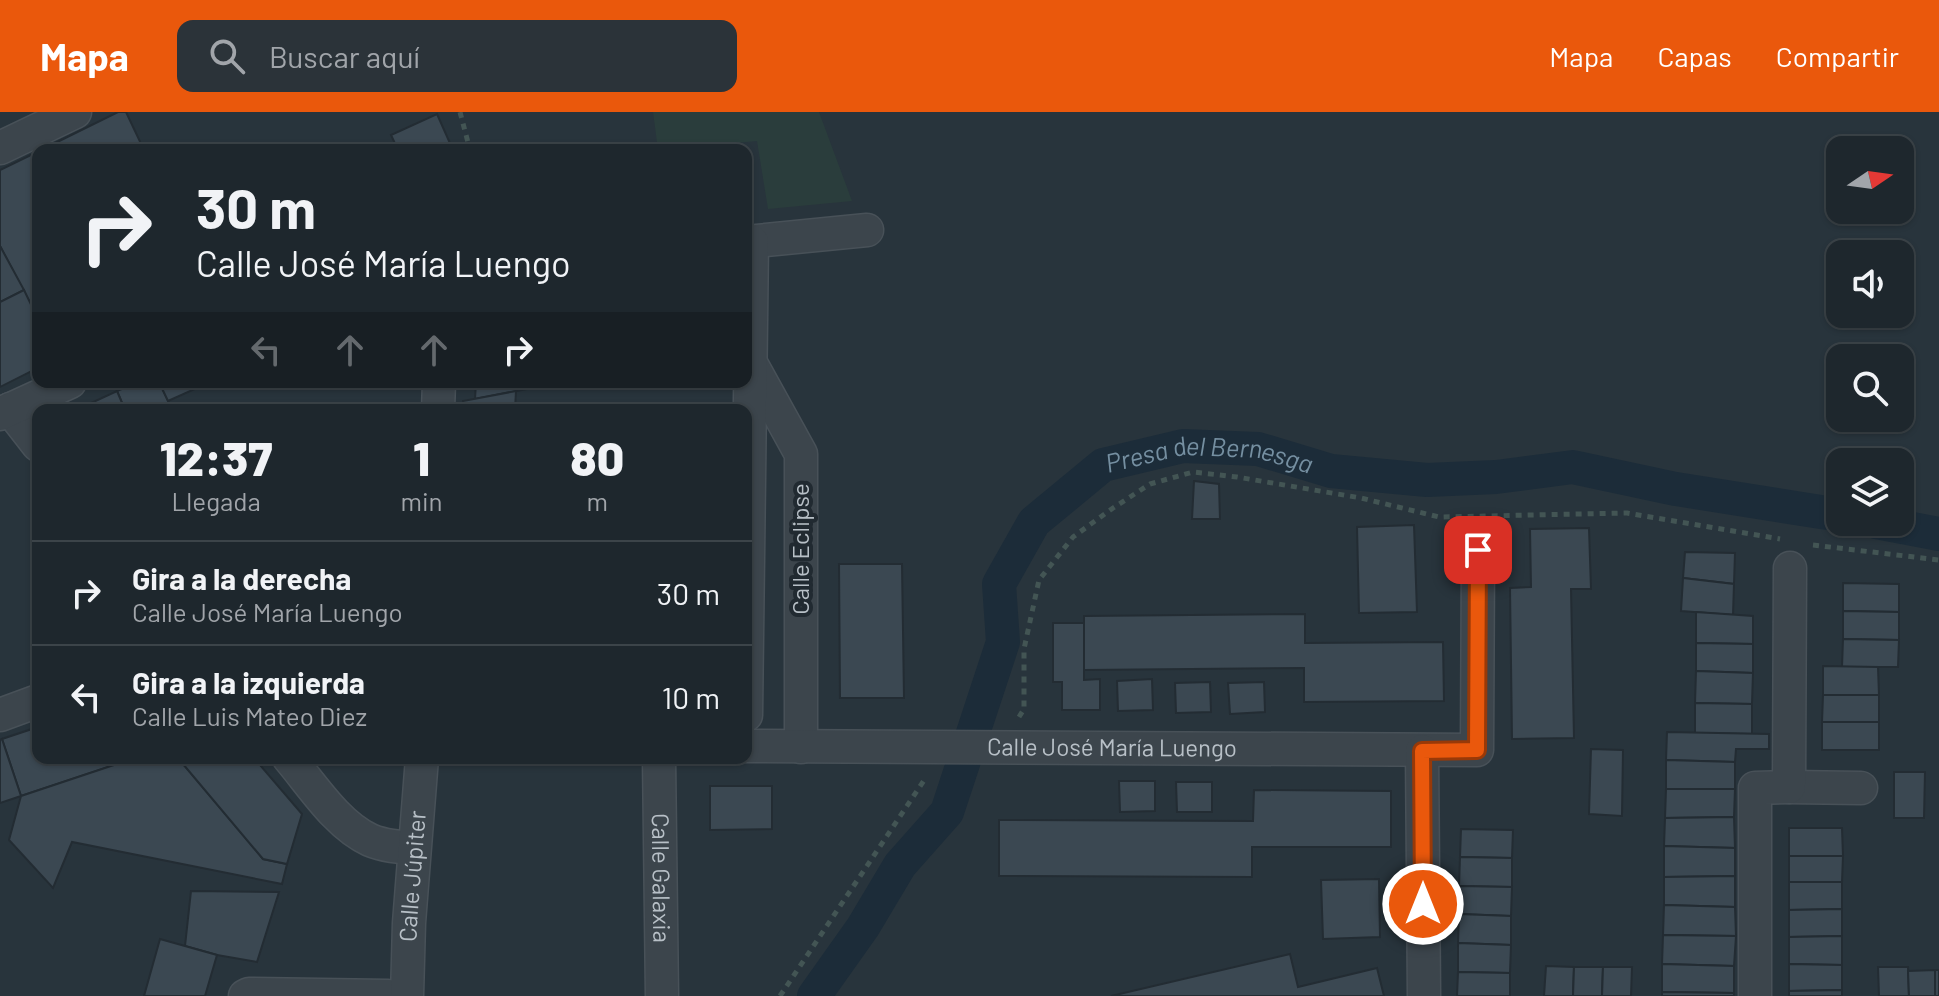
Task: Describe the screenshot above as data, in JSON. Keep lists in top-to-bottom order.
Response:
{
  "streets": {
    "street": [
      "Calle Eclipse",
      "Calle José María Luengo",
      "Calle Júpiter",
      "Calle Galaxia"
    ]
  },
  "crossings": [
    ["Calle Eclipse", "Calle José María Luengo"]
  ],
  "water": ["Presa del Bernesga"],
  "north": "right",
  "page": {
    "header": "Mapa",
    "search": "Buscar aquí",
    "nav": ["Mapa", "Capas", "Compartir"],
    "turn": ["30 m", "Calle José María Luengo"],
    "eta": [
      "12:37",
      "Llegada",
      "1",
      "min",
      "80",
      "m"
    ],
    "list": [
      {
        "name": "Gira a la derecha",
        "note": "Calle José María Luengo",
        "value": "30 m"
      },
      {
        "name": "Gira a la izquierda",
        "note": "Calle Luis Mateo Diez",
        "value": "10 m"
      }
    ]
  }
}
